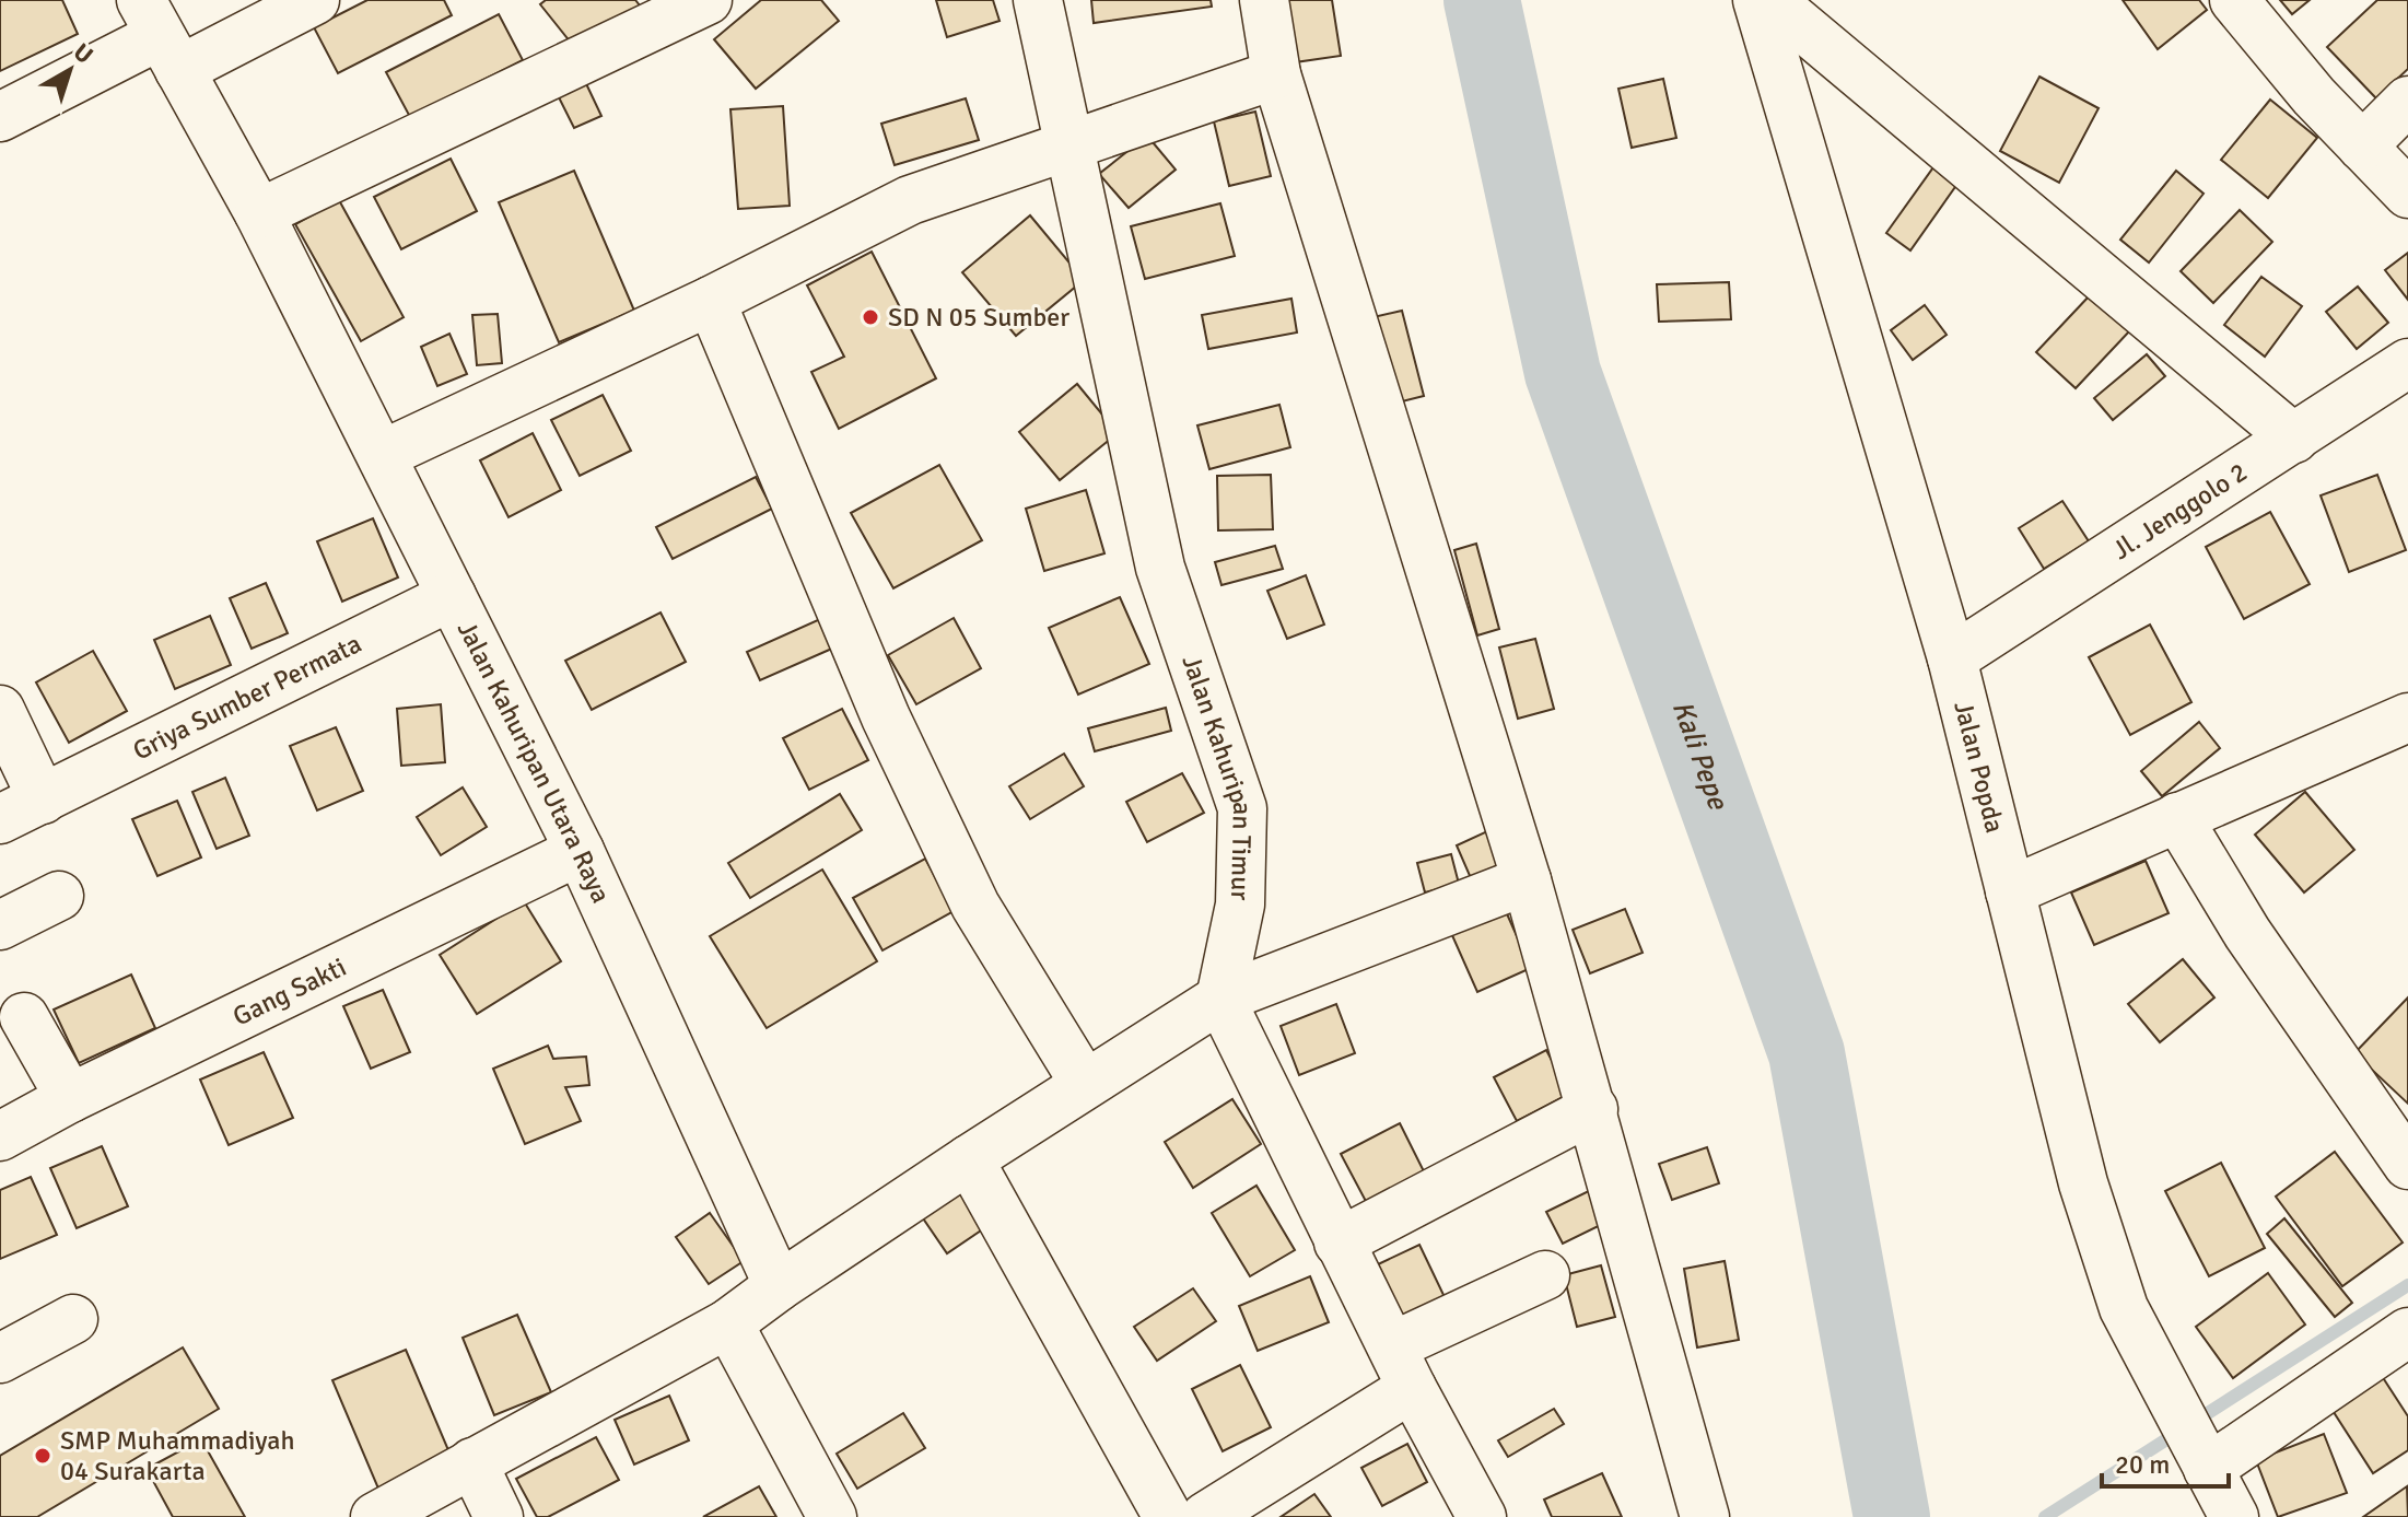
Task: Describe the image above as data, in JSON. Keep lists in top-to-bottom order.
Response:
{
  "streets": {
    "street": [
      "Jl. Jenggolo 2",
      "Griya Sumber Permata",
      "Jalan Kahuripan Utara Raya",
      "Jalan Popda",
      "Jalan Kahuripan Timur",
      "Gang Sakti"
    ]
  },
  "crossings": [
    ["Jl. Jenggolo 2", "Jalan Popda"],
    ["Griya Sumber Permata", "Jalan Kahuripan Utara Raya"],
    ["Jalan Kahuripan Utara Raya", "Gang Sakti"]
  ],
  "water": ["Kali Pepe"],
  "places": ["SD N 05 Sumber", "SMP Muhammadiyah 04 Surakarta"],
  "scale_bar": "20 m",
  "north": "top right"
}
